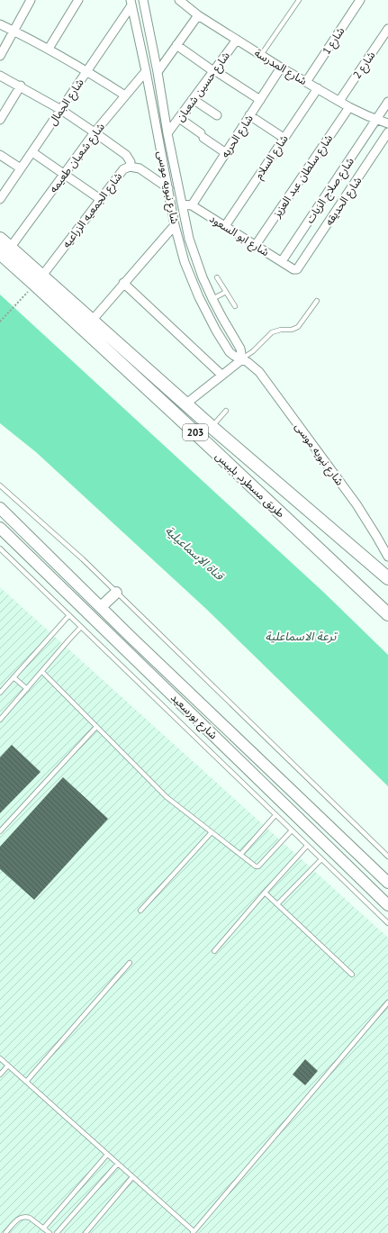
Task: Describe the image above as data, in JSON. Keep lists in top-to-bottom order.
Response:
{
  "streets": {
    "main road": ["203", "طريق مسطرد, بلبيس", "شارع بورسعيد"],
    "street": [
      "شارع 1",
      "شارع 2",
      "شارع المدرسة",
      "شارع حسين شعبان",
      "شارع الجمال",
      "شارع الحريه",
      "شارع السلام",
      "شارع شعبان طعيمه",
      "شارع سلطان عبد العزيز",
      "شارع نبويه موسى",
      "شارع صلاح الزيات",
      "شارع الحديقه",
      "شارع الجمعيه الزراعيه",
      "شارع ابو السعود"
    ]
  },
  "crossings": [
    ["شارع 1", "شارع المدرسة"],
    ["شارع 2", "شارع المدرسة"],
    ["شارع المدرسة", "شارع حسين شعبان"],
    ["شارع المدرسة", "شارع الحريه"],
    ["شارع المدرسة", "شارع السلام"],
    ["شارع المدرسة", "شارع سلطان عبد العزيز"],
    ["شارع المدرسة", "شارع صلاح الزيات"],
    ["شارع حسين شعبان", "شارع نبويه موسى"],
    ["شارع الجمال", "شارع نبويه موسى"],
    ["شارع الحريه", "شارع ابو السعود"],
    ["شارع السلام", "شارع ابو السعود"],
    ["شارع شعبان طعيمه", "شارع نبويه موسى"],
    ["شارع شعبان طعيمه", "طريق مسطرد, بلبيس"],
    ["شارع سلطان عبد العزيز", "شارع ابو السعود"],
    ["شارع نبويه موسى", "شارع الجمعيه الزراعيه"],
    ["شارع نبويه موسى", "شارع ابو السعود"],
    ["شارع صلاح الزيات", "شارع ابو السعود"],
    ["شارع الحديقه", "شارع ابو السعود"],
    ["شارع الجمعيه الزراعيه", "طريق مسطرد, بلبيس"]
  ],
  "water": ["قناة الإسماعيلية", "ترعة الاسماعلية"]
}
